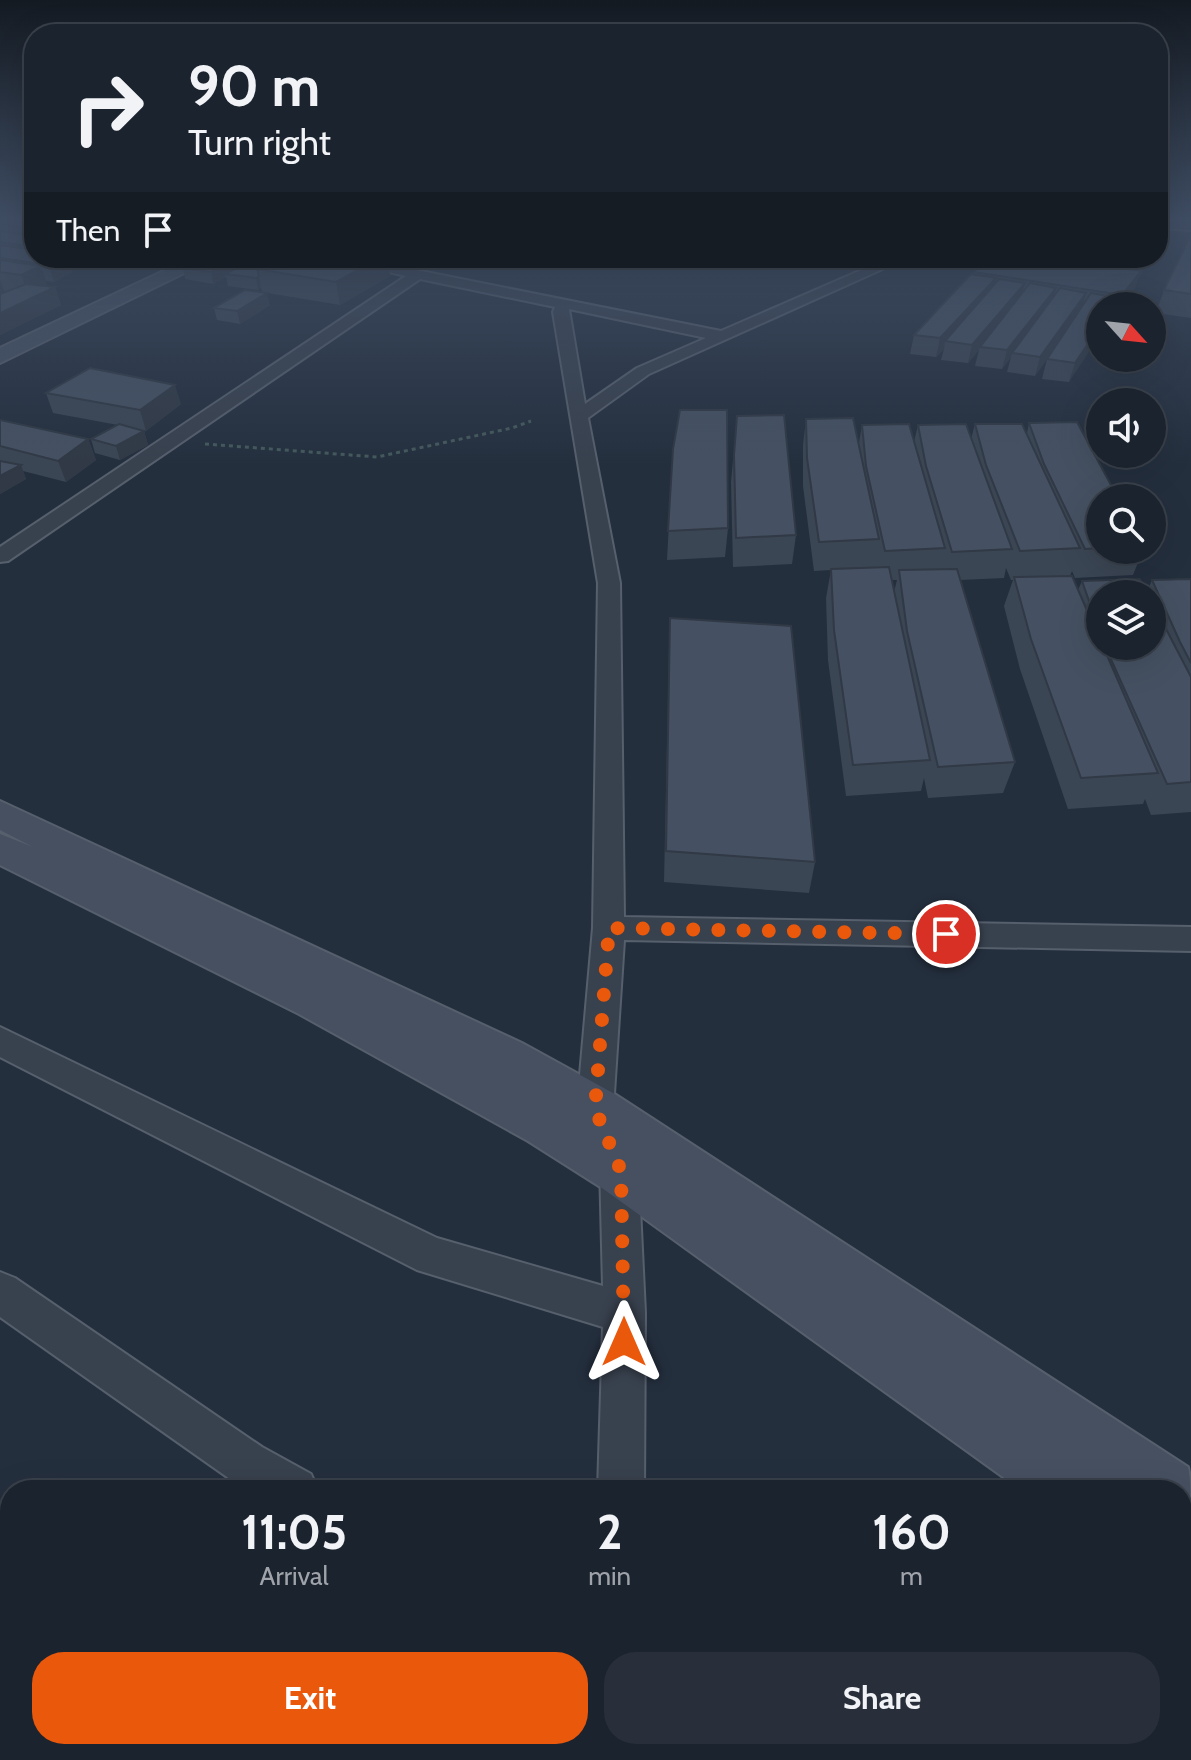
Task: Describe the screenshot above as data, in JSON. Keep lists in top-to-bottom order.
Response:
{
  "north": "bottom right",
  "page": {
    "turn": ["90 m", "Turn right"],
    "then": "Then",
    "eta": [
      "11:05",
      "Arrival",
      "2",
      "min",
      "160",
      "m"
    ],
    "buttons": ["Exit", "Share"]
  }
}
